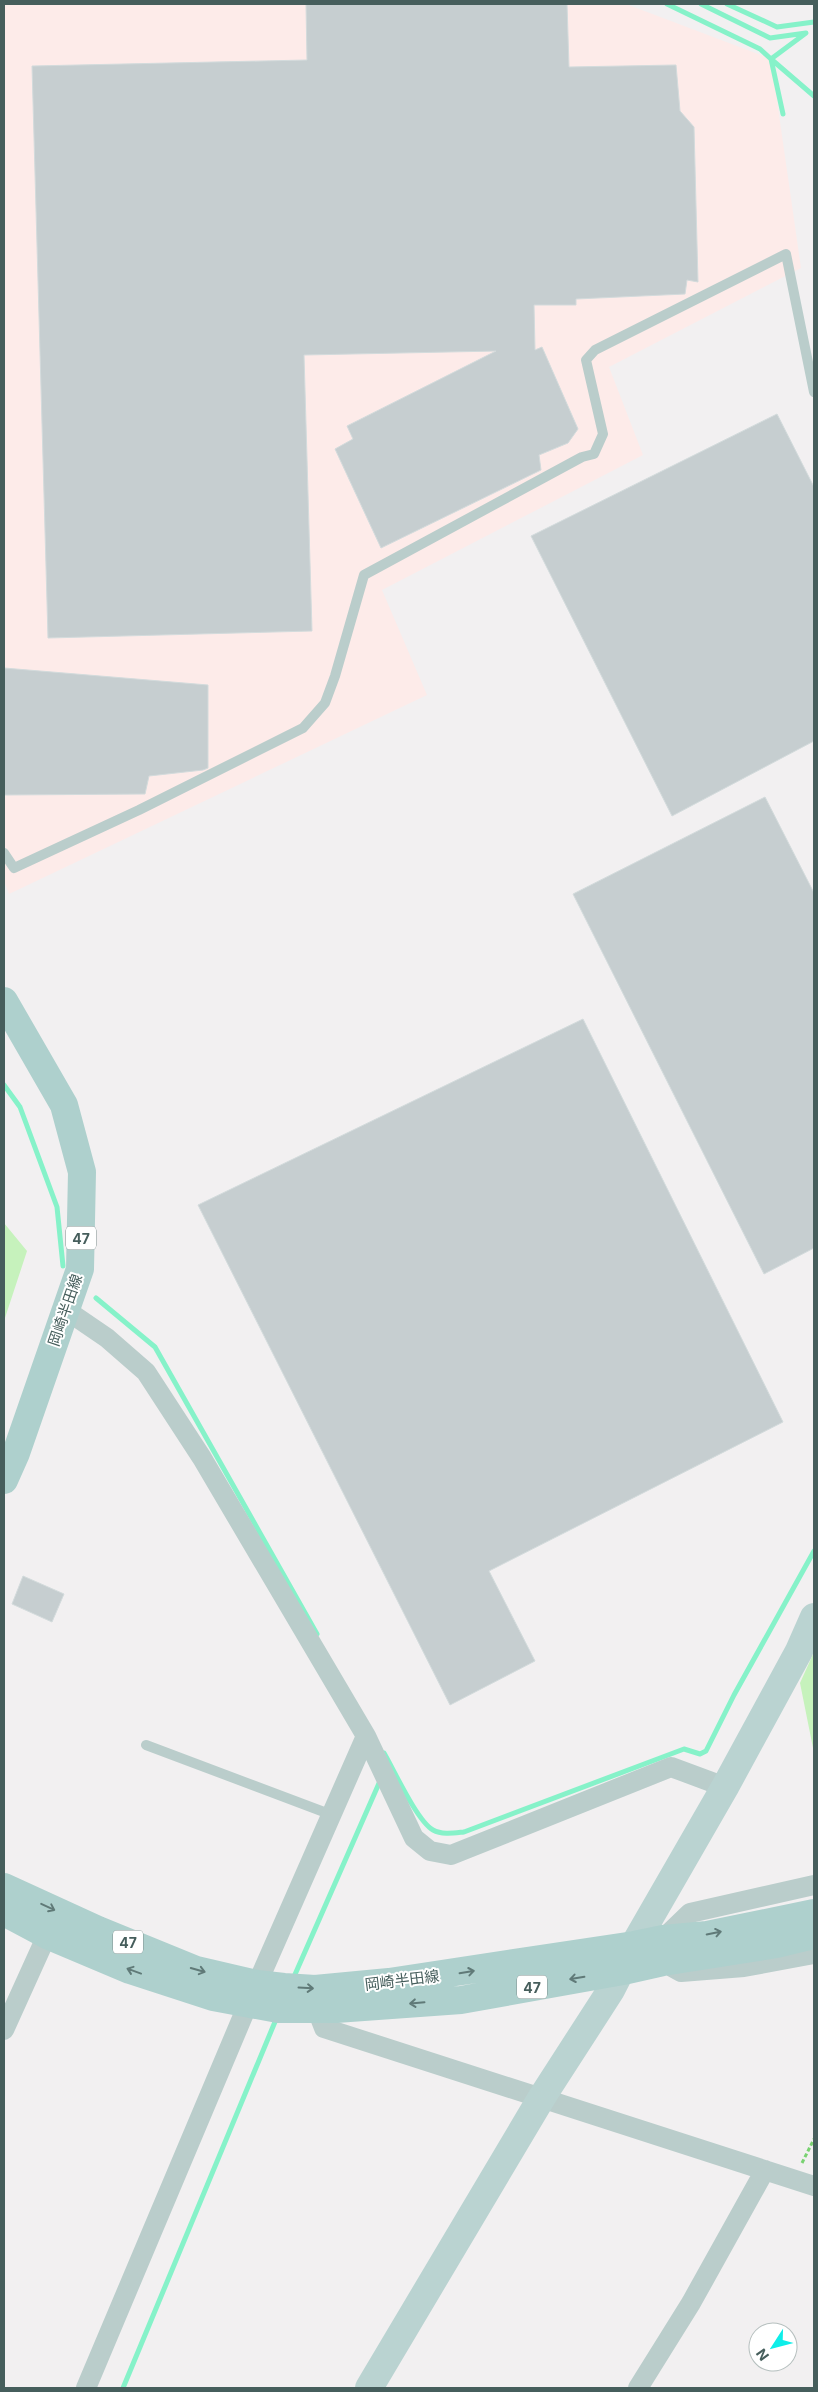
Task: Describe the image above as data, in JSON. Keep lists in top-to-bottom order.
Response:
{
  "streets": {
    "main road": ["47", "岡崎半田線"]
  },
  "north": "bottom left"
}
